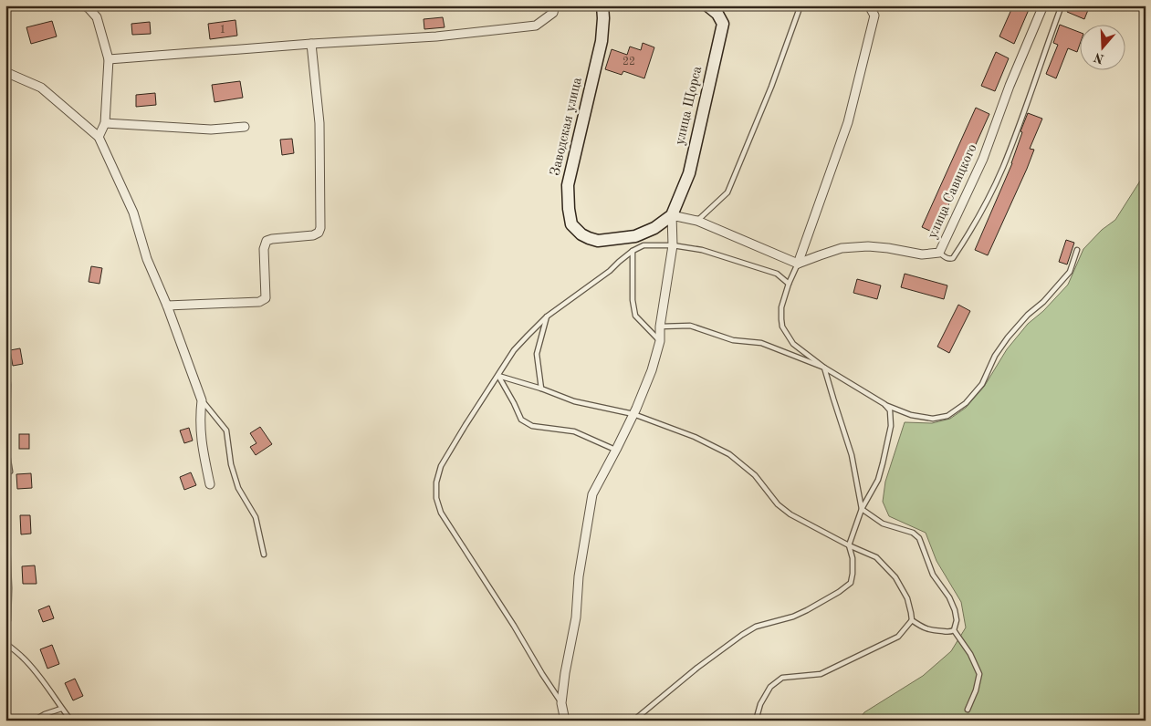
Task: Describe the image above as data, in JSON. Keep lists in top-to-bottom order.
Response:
{
  "streets": {
    "street": ["улица Щорса", "Заводская улица", "улица Савицкого"]
  },
  "crossings": [
    ["улица Щорса", "Заводская улица"]
  ],
  "house_numbers": ["1", "22"],
  "north": "bottom"
}
